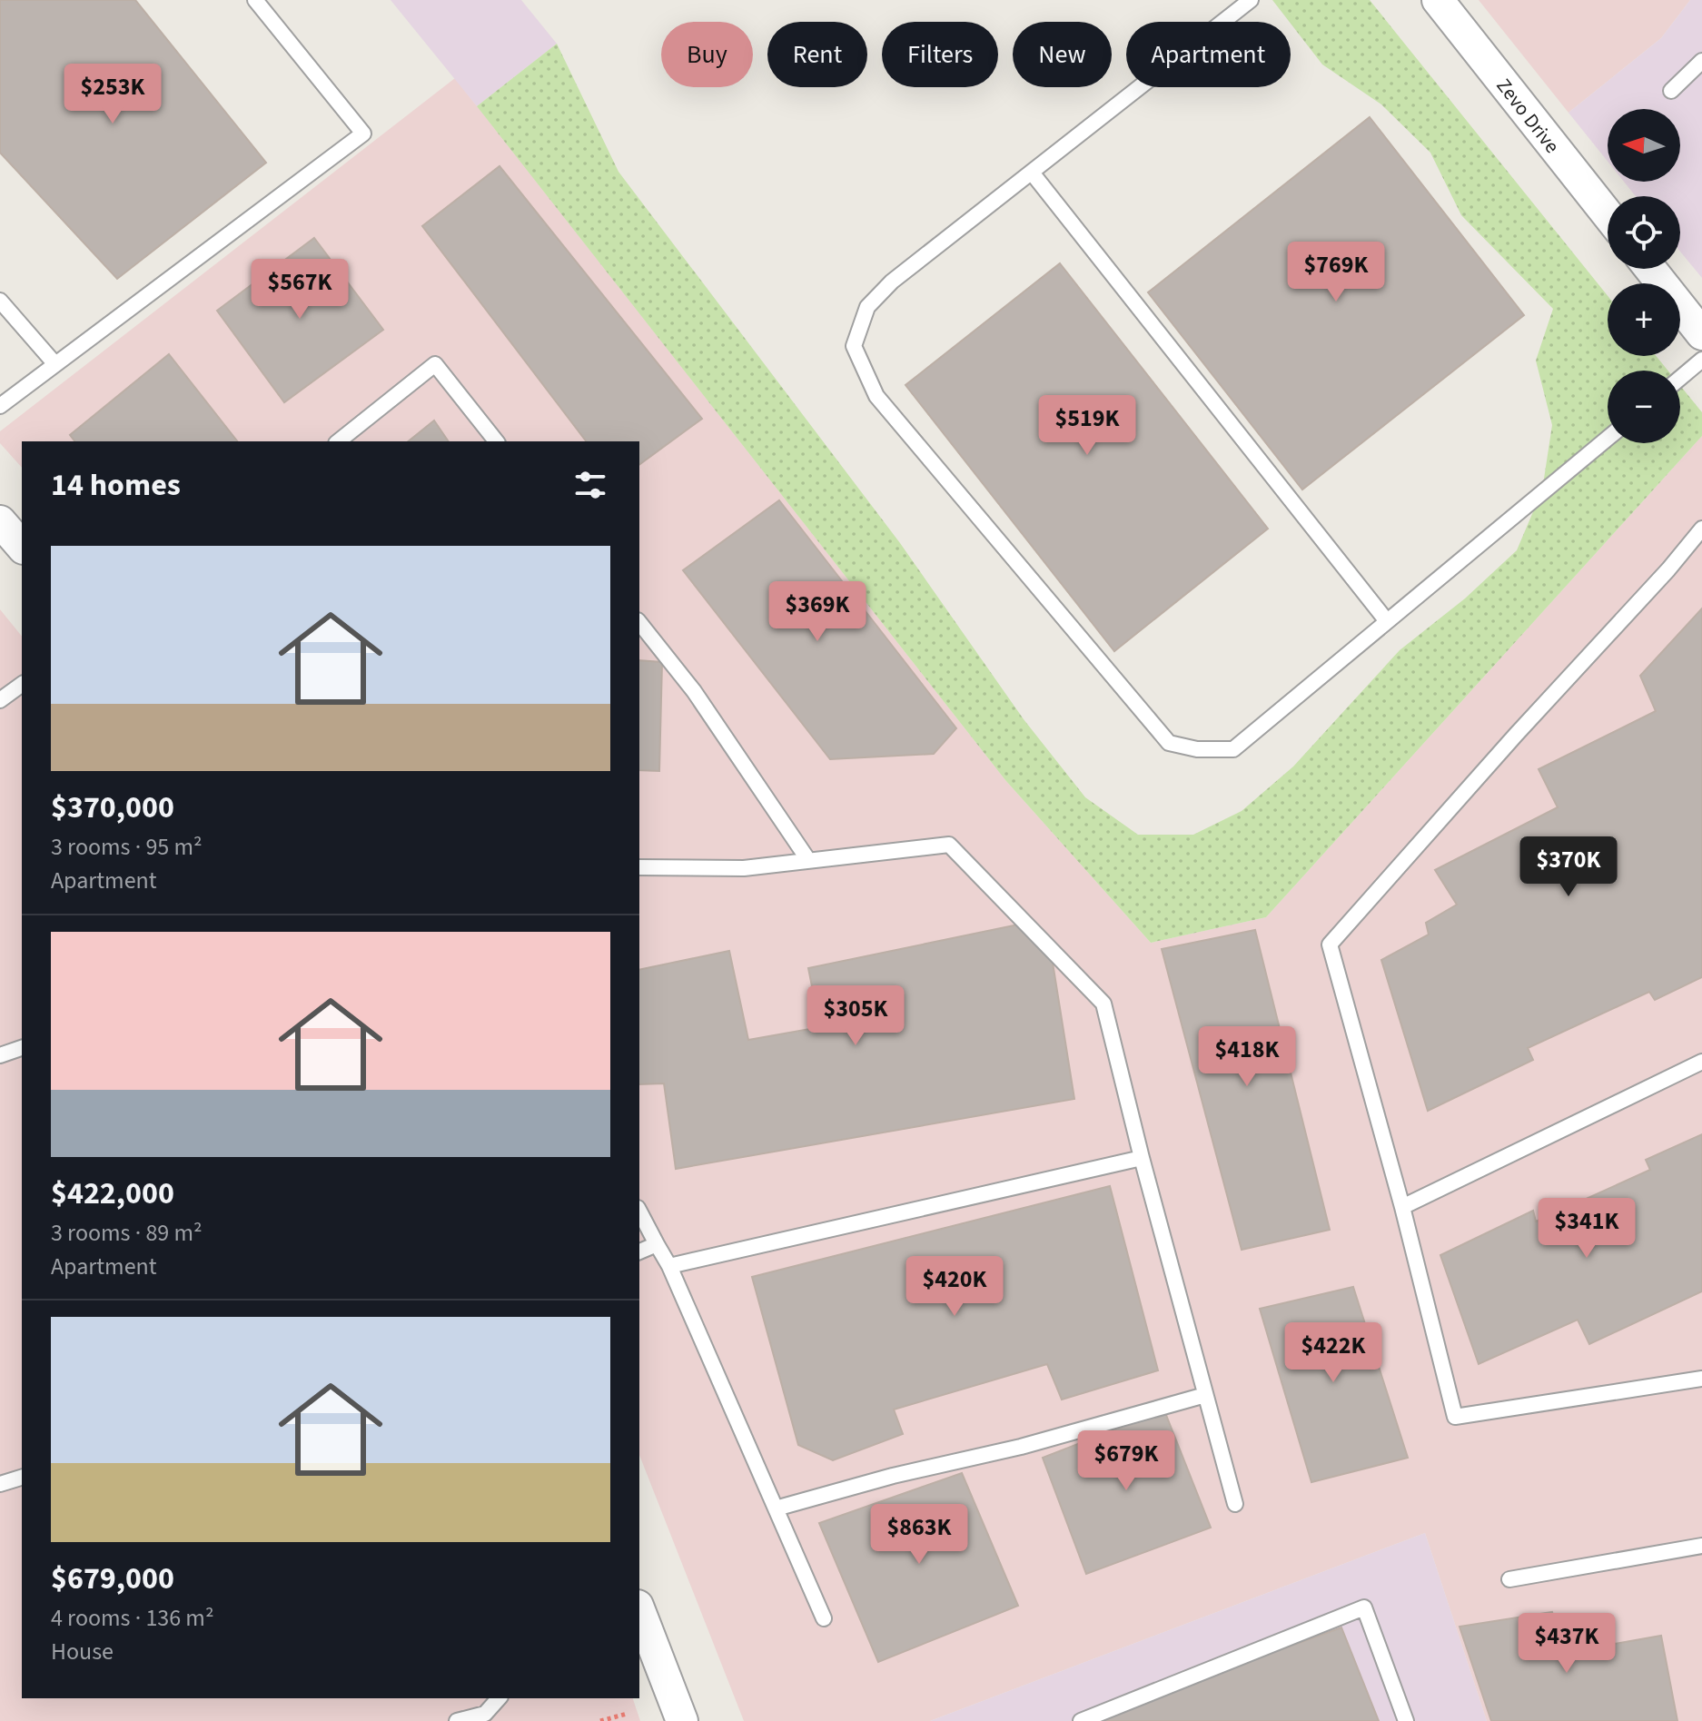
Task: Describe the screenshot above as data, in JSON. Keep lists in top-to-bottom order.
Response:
{
  "streets": {
    "street": ["Zevo Drive"]
  },
  "north": "left",
  "page": {
    "chip": [
      "Buy",
      "Rent",
      "Filters",
      "New",
      "Apartment"
    ],
    "price": [
      "$253K",
      "$769K",
      "$567K",
      "$519K",
      "$369K",
      "$370K",
      "$305K",
      "$418K",
      "$341K",
      "$420K",
      "$422K",
      "$679K",
      "$863K",
      "$437K"
    ],
    "map_buttons": ["+", "−"],
    "heading": "14 homes",
    "list": [
      {
        "name": "$370,000",
        "note": "3 rooms · 95 m² · Apartment"
      },
      {
        "name": "$422,000",
        "note": "3 rooms · 89 m² · Apartment"
      },
      {
        "name": "$679,000",
        "note": "4 rooms · 136 m² · House"
      }
    ]
  }
}
